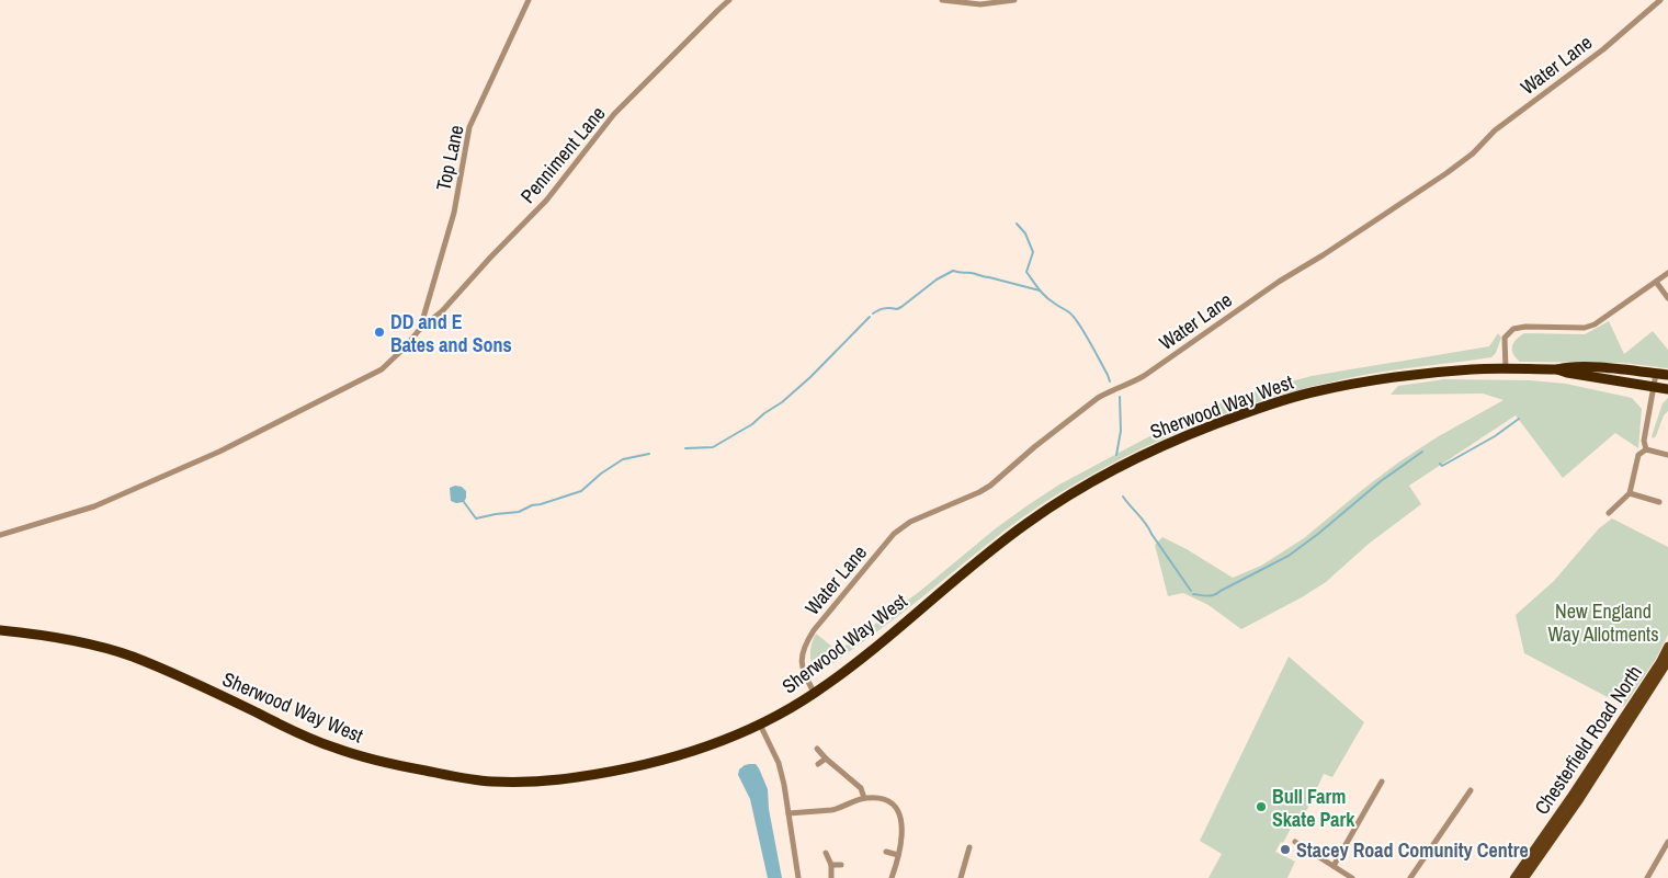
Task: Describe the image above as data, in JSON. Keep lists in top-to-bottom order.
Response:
{
  "streets": {
    "highway": ["Sherwood Way West"],
    "main road": ["Chesterfield Road North"],
    "street": ["Water Lane", "Penniment Lane", "Top Lane"]
  },
  "crossings": [
    ["Water Lane", "Sherwood Way West"],
    ["Penniment Lane", "Top Lane"]
  ],
  "parks": ["New England Way Allotments"],
  "places": ["DD and E Bates and Sons", "Bull Farm Skate Park", "Stacey Road Comunity Centre"]
}
